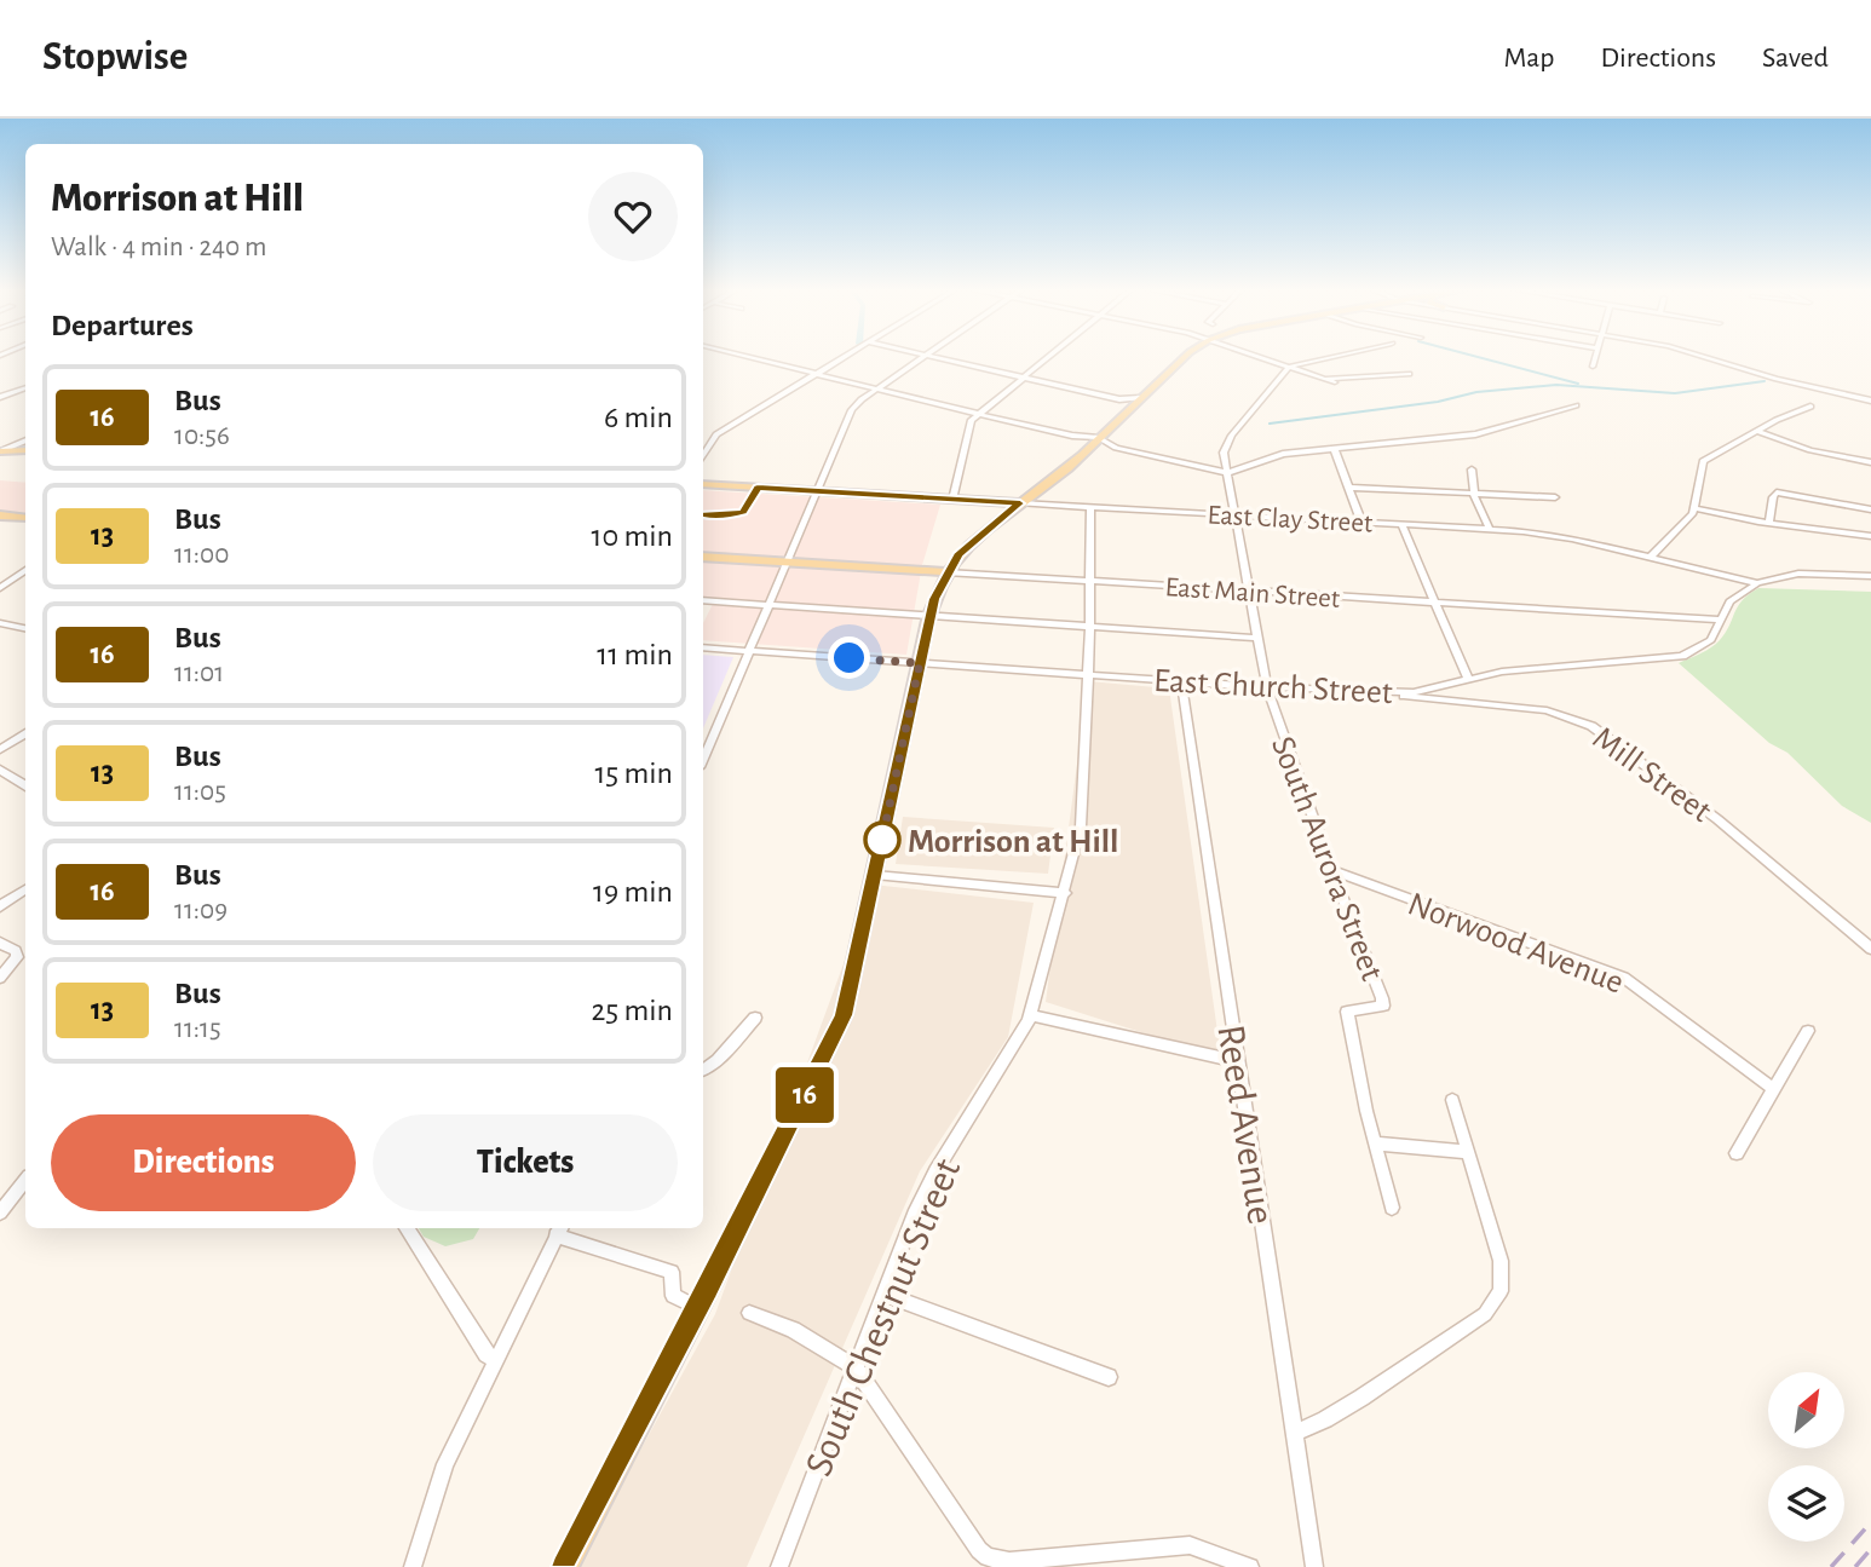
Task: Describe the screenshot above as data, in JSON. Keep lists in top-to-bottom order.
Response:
{
  "streets": {
    "main road": ["East Clay Street", "East Main Street"],
    "street": [
      "East Church Street",
      "Mill Street",
      "South Aurora Street",
      "Norwood Avenue",
      "Reed Avenue",
      "South Chestnut Street"
    ]
  },
  "crossings": [
    ["East Clay Street", "East Church Street"],
    ["East Clay Street", "South Aurora Street"],
    ["East Clay Street", "South Chestnut Street"],
    ["East Main Street", "East Church Street"],
    ["East Main Street", "South Aurora Street"],
    ["East Main Street", "South Chestnut Street"],
    ["East Church Street", "Mill Street"],
    ["East Church Street", "South Aurora Street"],
    ["East Church Street", "Reed Avenue"],
    ["East Church Street", "South Chestnut Street"],
    ["South Aurora Street", "Norwood Avenue"]
  ],
  "places": ["Morrison at Hill"],
  "lines": ["bus line 16"],
  "north": "top right",
  "page": {
    "header": "Stopwise",
    "nav": ["Map", "Directions", "Saved"],
    "on_map": "16",
    "heading": [
      ["Morrison at Hill", "Walk · 4 min · 240 m"],
      "Departures"
    ],
    "list": [
      {
        "mark": "16",
        "name": "Bus",
        "note": "10:56",
        "value": "6 min"
      },
      {
        "mark": "13",
        "name": "Bus",
        "note": "11:00",
        "value": "10 min"
      },
      {
        "mark": "16",
        "name": "Bus",
        "note": "11:01",
        "value": "11 min"
      },
      {
        "mark": "13",
        "name": "Bus",
        "note": "11:05",
        "value": "15 min"
      },
      {
        "mark": "16",
        "name": "Bus",
        "note": "11:09",
        "value": "19 min"
      },
      {
        "mark": "13",
        "name": "Bus",
        "note": "11:15",
        "value": "25 min"
      }
    ],
    "buttons": ["Directions", "Tickets"]
  }
}
